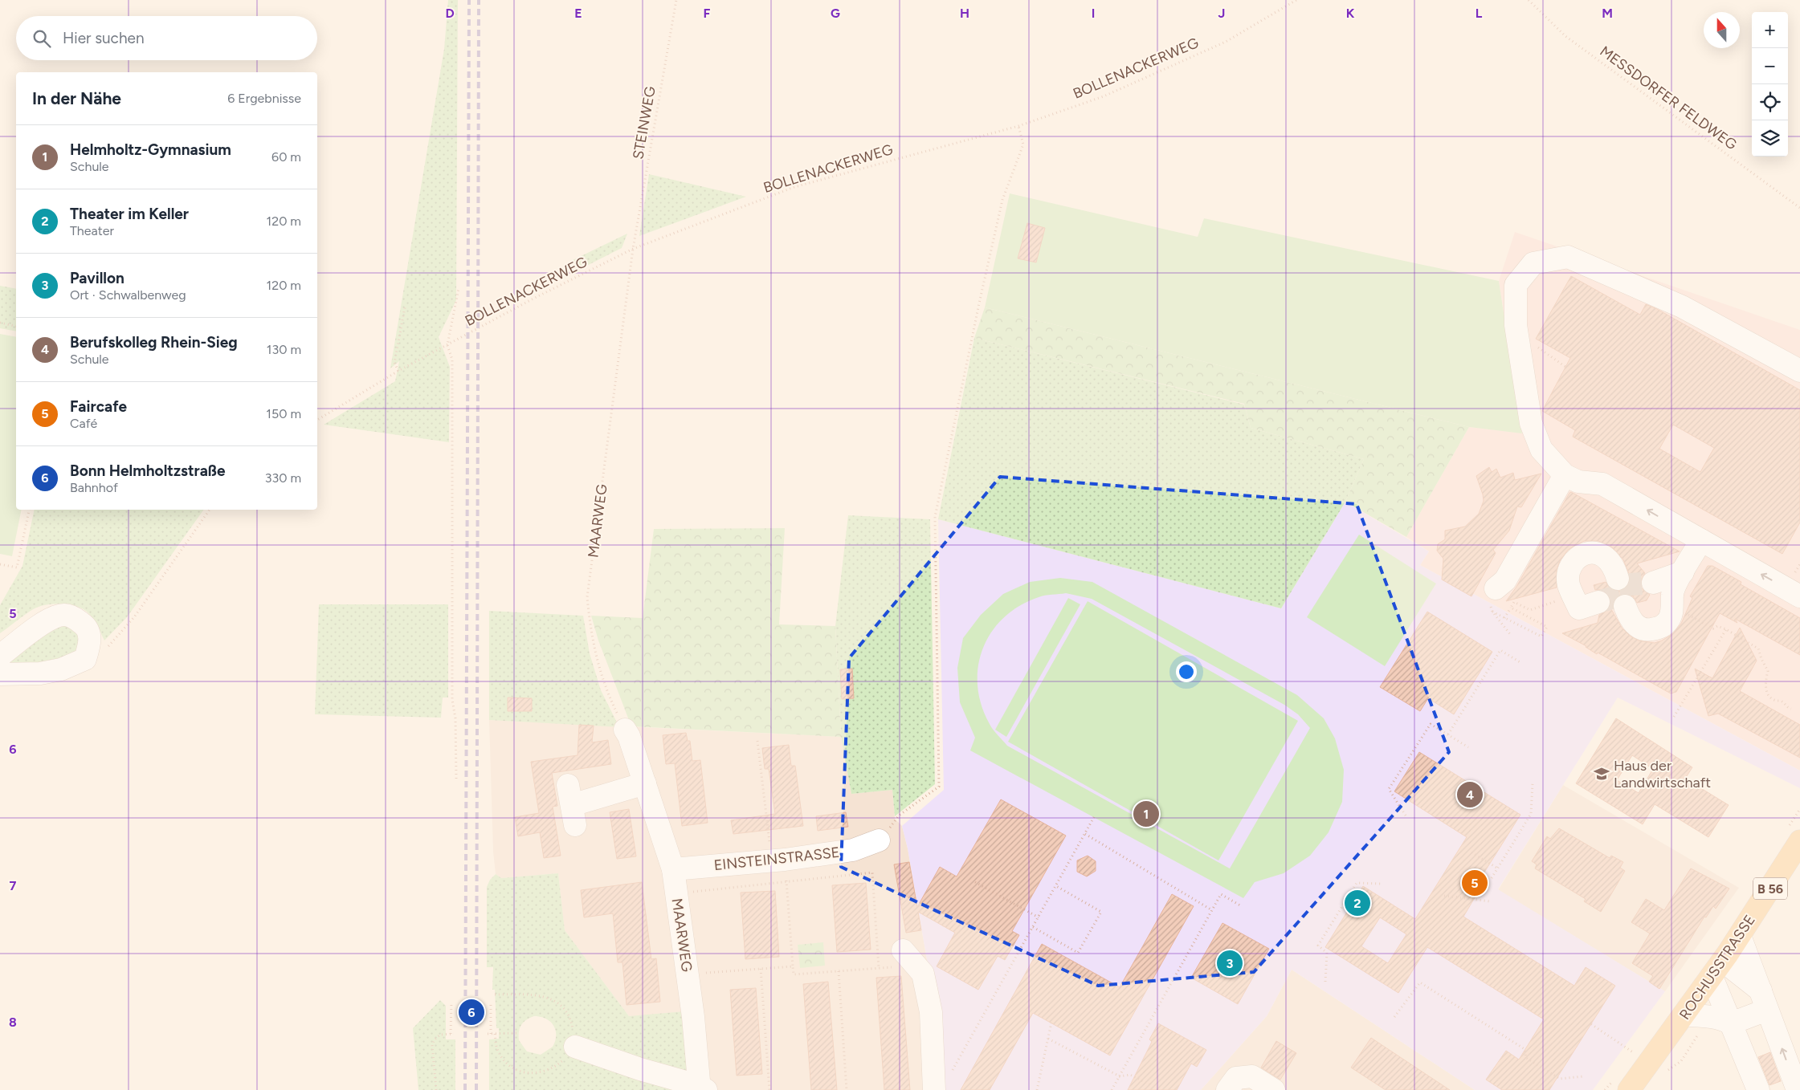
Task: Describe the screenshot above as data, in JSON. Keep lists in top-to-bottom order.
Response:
{
  "streets": {
    "main road": ["B 56", "ROCHUSSTRASSE"],
    "street": ["MAARWEG", "EINSTEINSTRASSE"],
    "path": ["BOLLENACKERWEG", "MESSDORFER FELDWEG", "STEINWEG"]
  },
  "crossings": [
    ["BOLLENACKERWEG", "STEINWEG"],
    ["BOLLENACKERWEG", "MAARWEG"],
    ["STEINWEG", "MAARWEG"],
    ["MAARWEG", "EINSTEINSTRASSE"]
  ],
  "places": {
    "school or university": ["Haus der Landwirtschaft"]
  },
  "north": "top",
  "page": {
    "map_buttons": ["+", "−"],
    "search": "Hier suchen",
    "heading": ["In der Nähe", "6 Ergebnisse"],
    "list": [
      {
        "mark": "1",
        "name": "Helmholtz-Gymnasium",
        "note": "Schule",
        "value": "60 m"
      },
      {
        "mark": "2",
        "name": "Theater im Keller",
        "note": "Theater",
        "value": "120 m"
      },
      {
        "mark": "3",
        "name": "Pavillon",
        "note": "Ort · Schwalbenweg",
        "value": "120 m"
      },
      {
        "mark": "4",
        "name": "Berufskolleg Rhein-Sieg",
        "note": "Schule",
        "value": "130 m"
      },
      {
        "mark": "5",
        "name": "Faircafe",
        "note": "Café",
        "value": "150 m"
      },
      {
        "mark": "6",
        "name": "Bonn Helmholtzstraße",
        "note": "Bahnhof",
        "value": "330 m"
      }
    ],
    "pins": [
      "4",
      "1",
      "5",
      "2",
      "3",
      "6"
    ]
  },
  "grid": {
    "columns": [
      "D",
      "E",
      "F",
      "G",
      "H",
      "I",
      "J",
      "K",
      "L",
      "M"
    ],
    "rows": [
      "5",
      "6",
      "7",
      "8"
    ]
  }
}
